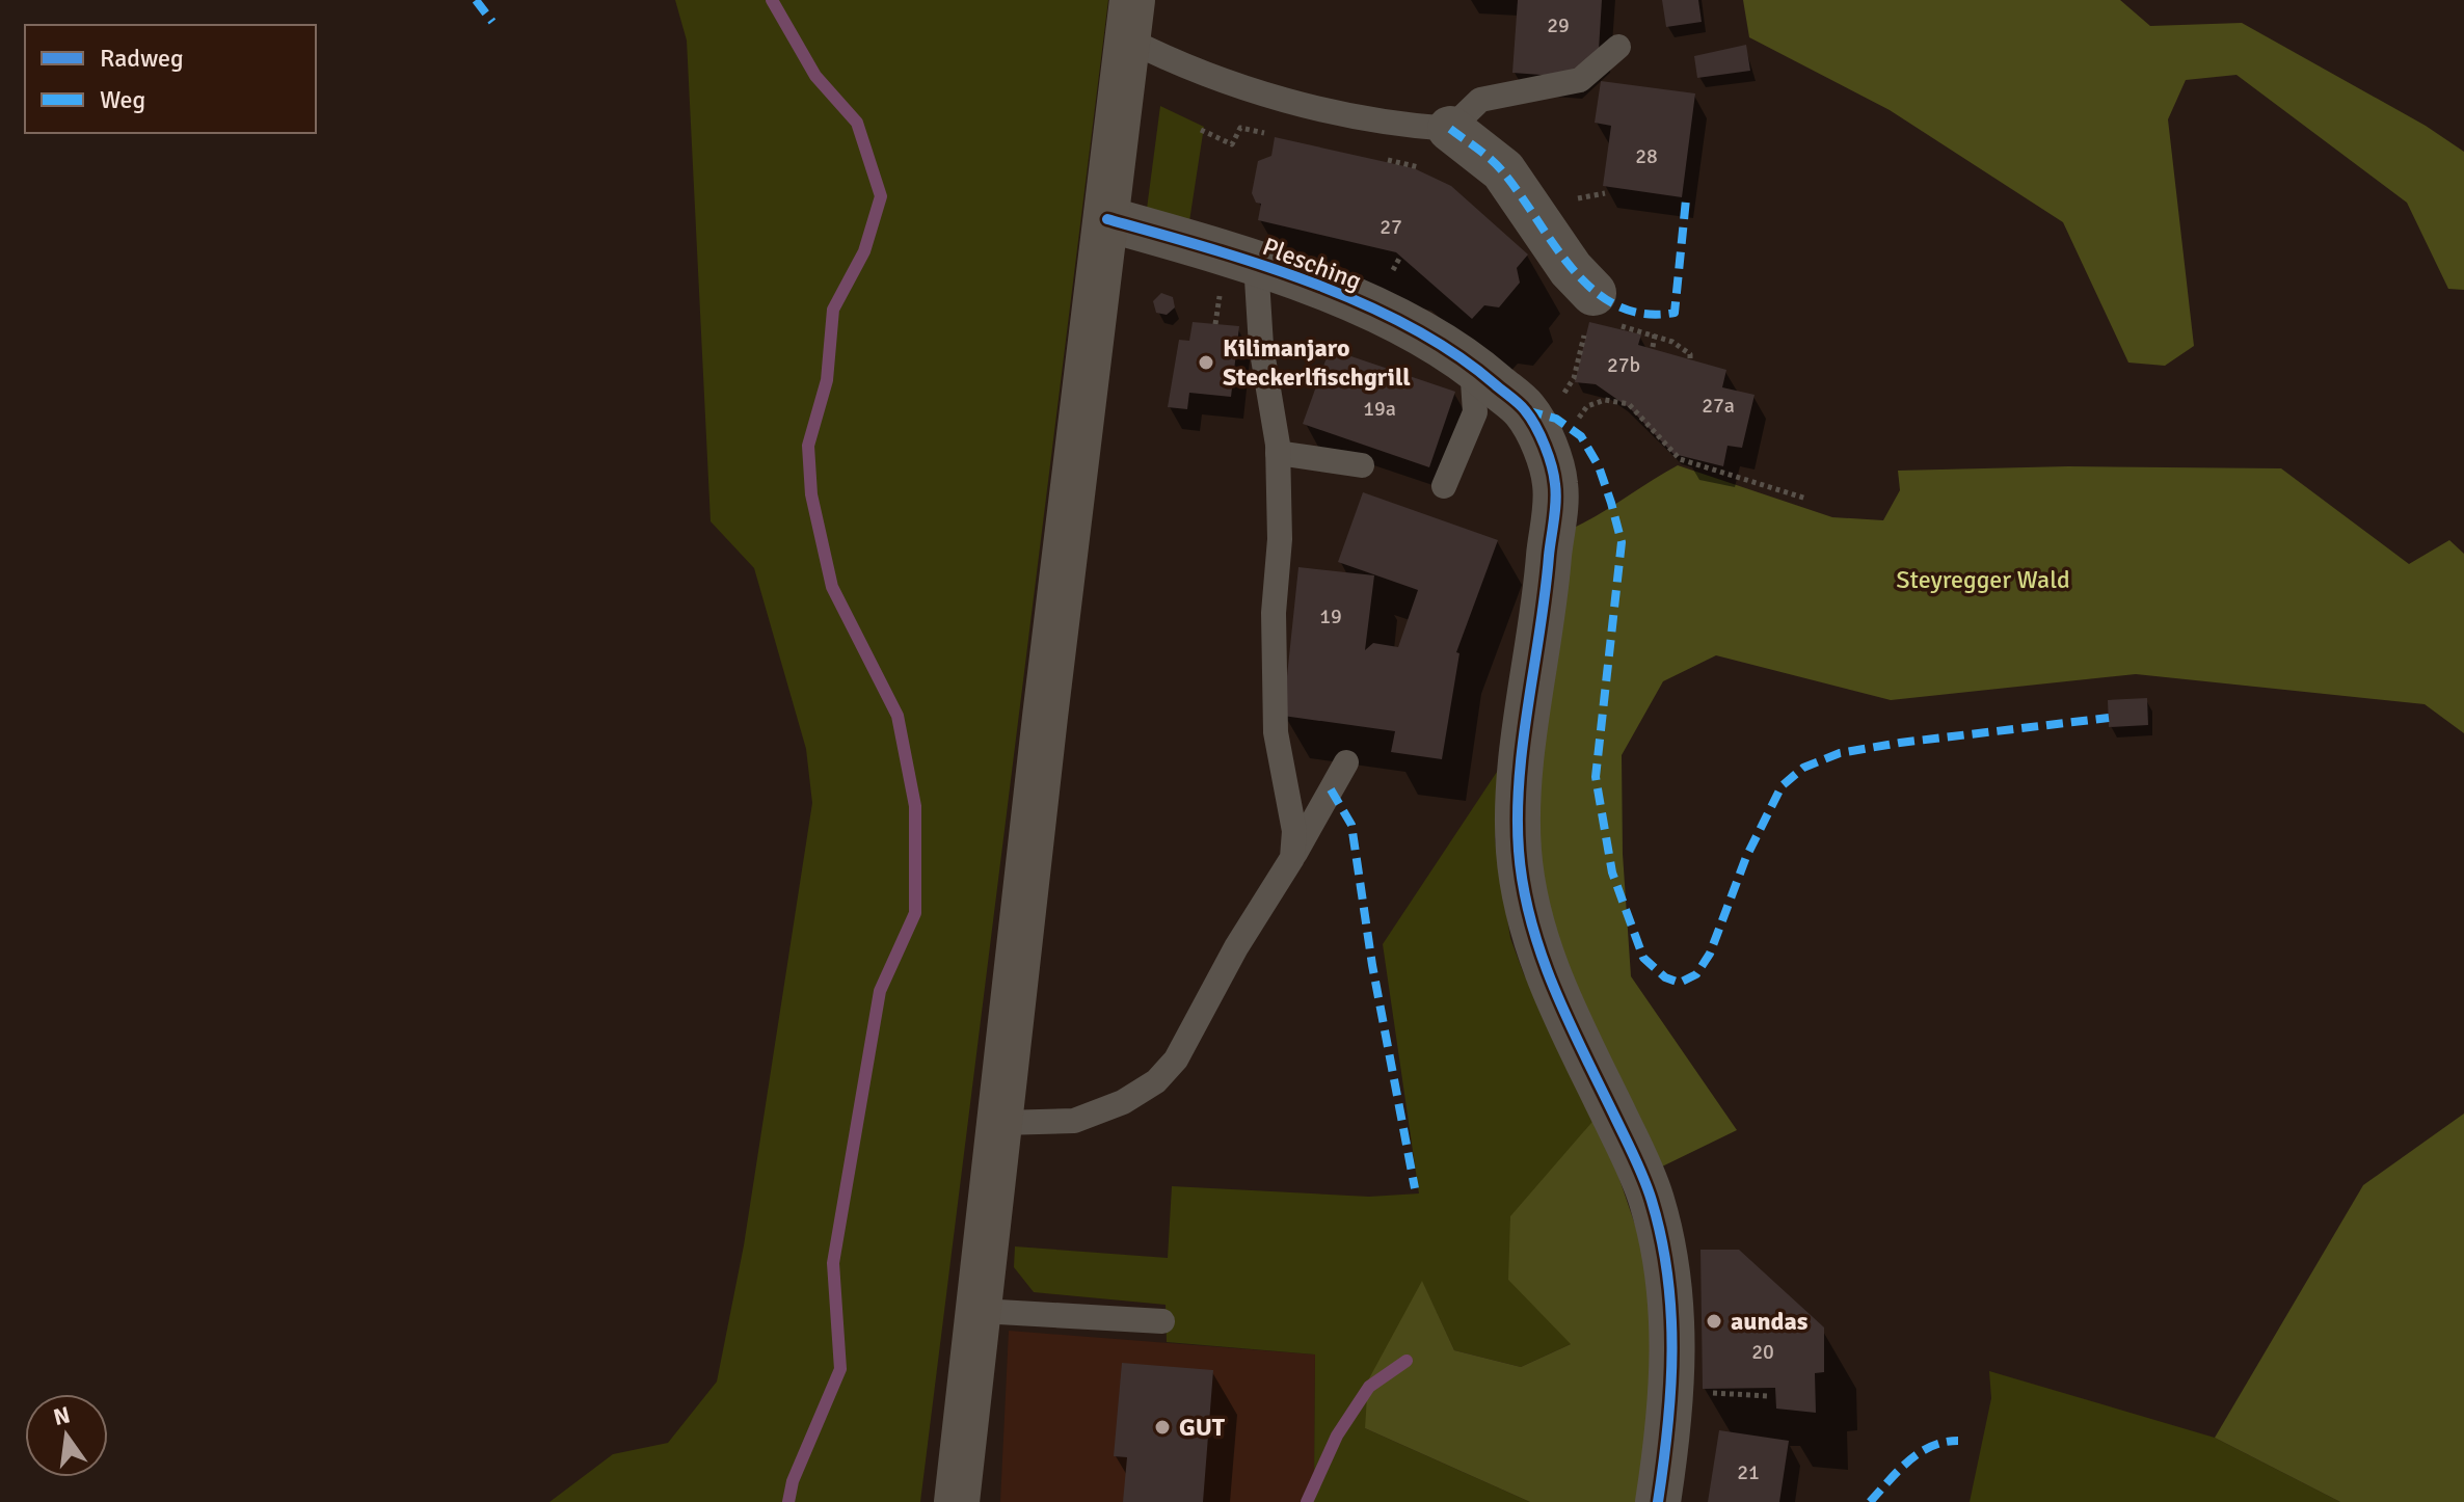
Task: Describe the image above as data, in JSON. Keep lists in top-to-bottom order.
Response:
{
  "streets": {
    "street": ["Plesching"]
  },
  "parks": ["Steyregger Wald"],
  "places": ["Kilimanjaro Steckerlfischgrill", "aundas", "GUT"],
  "house_numbers": [
    "29",
    "28",
    "27",
    "27b",
    "27a",
    "19a",
    "19",
    "20",
    "21"
  ],
  "legend": ["Radweg", "Weg"],
  "north": "top"
}
